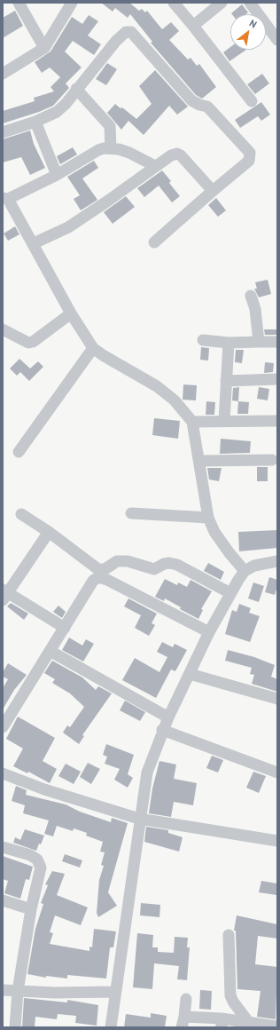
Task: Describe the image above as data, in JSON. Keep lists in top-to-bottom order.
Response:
{
  "north": "top right"
}
